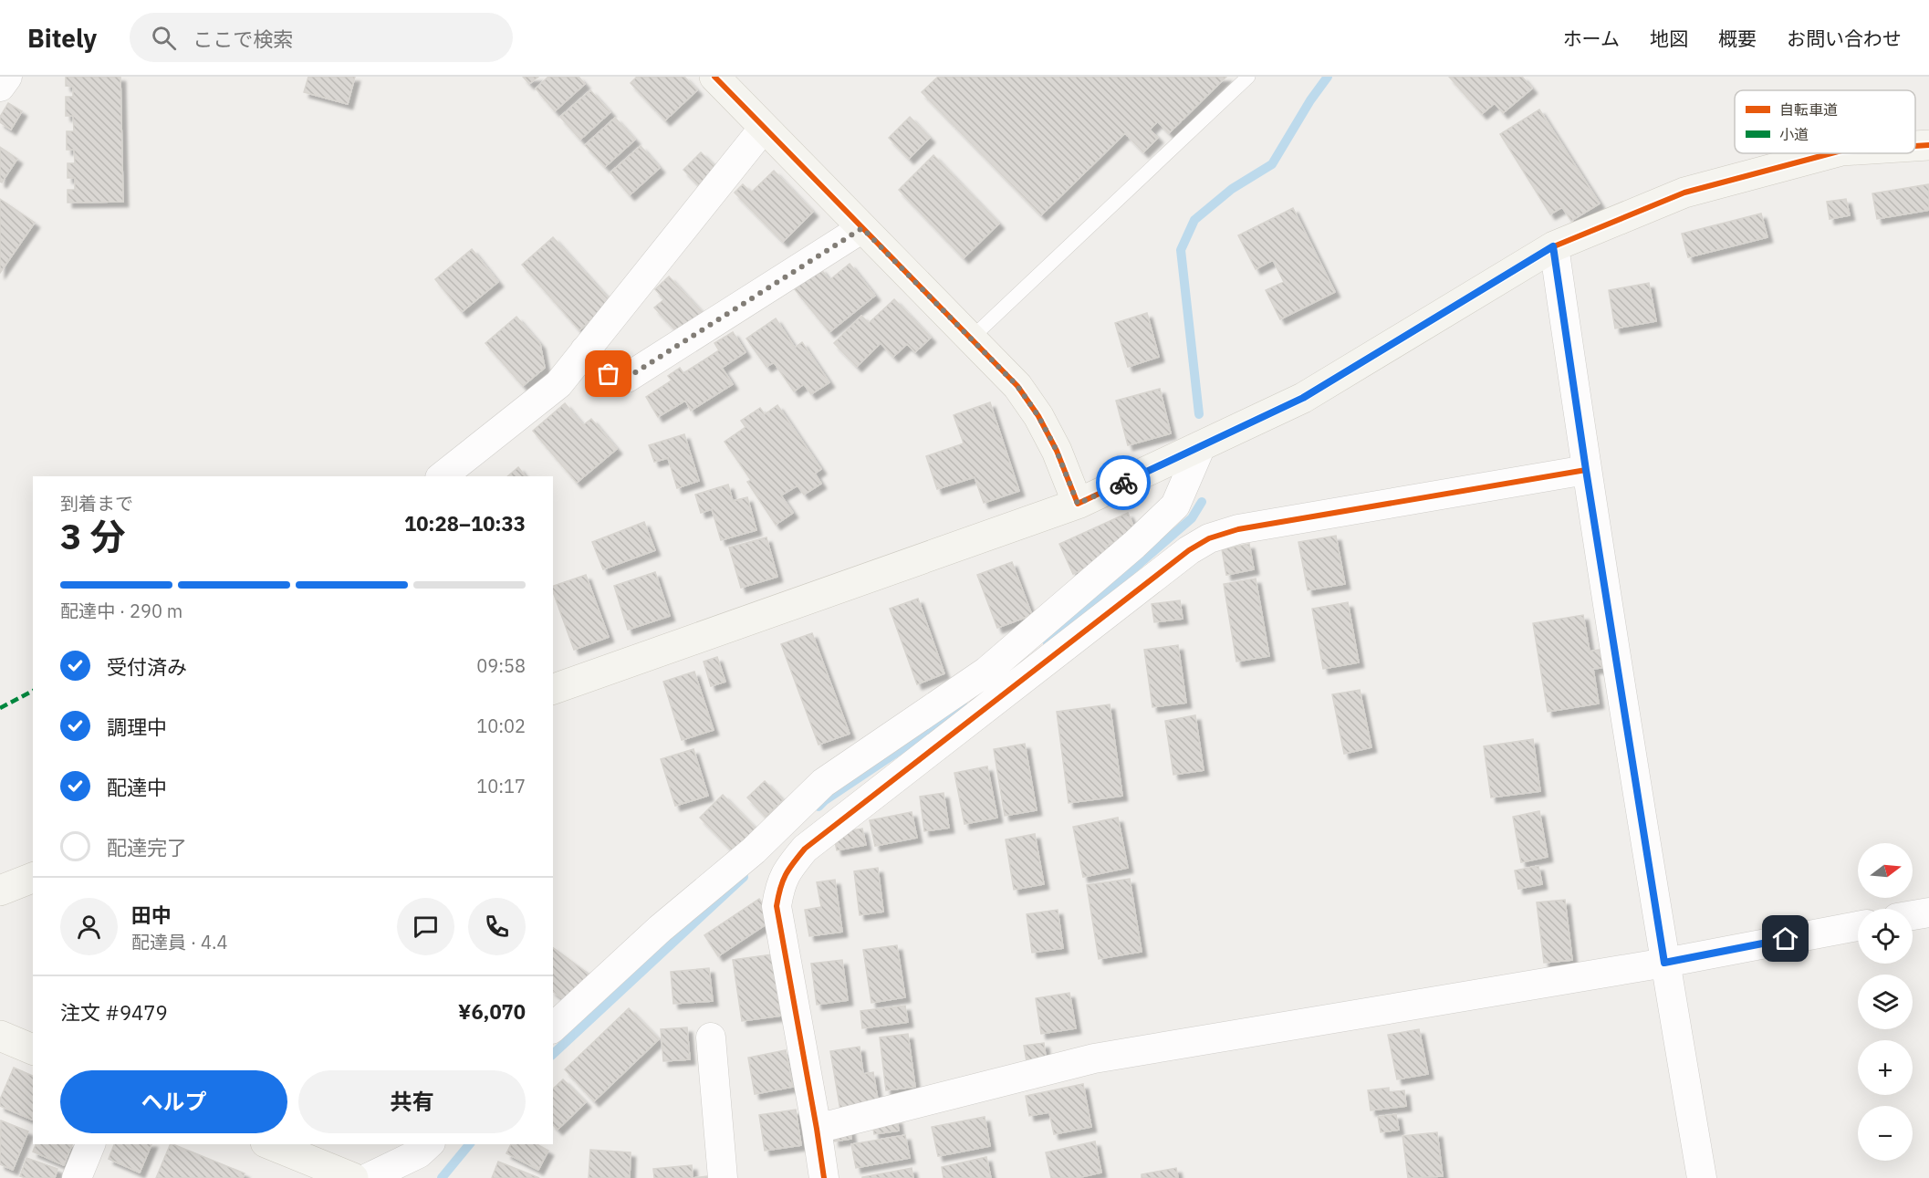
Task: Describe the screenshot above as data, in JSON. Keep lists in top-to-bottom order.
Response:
{
  "legend": ["自転車道", "小道"],
  "north": "right",
  "page": {
    "header": "Bitely",
    "search": "ここで検索",
    "nav": [
      "ホーム",
      "地図",
      "概要",
      "お問い合わせ"
    ],
    "heading": ["3 分", "到着まで", "10:28–10:33"],
    "panel": [
      "田中",
      "配達員 · 4.4",
      "注文 #9479",
      "¥6,070"
    ],
    "bar": "配達中 · 290 m",
    "list": [
      ["受付済み", "09:58"],
      ["調理中", "10:02"],
      ["配達中", "10:17"],
      "配達完了"
    ],
    "map_buttons": ["+", "−"],
    "buttons": ["ヘルプ", "共有"]
  }
}
